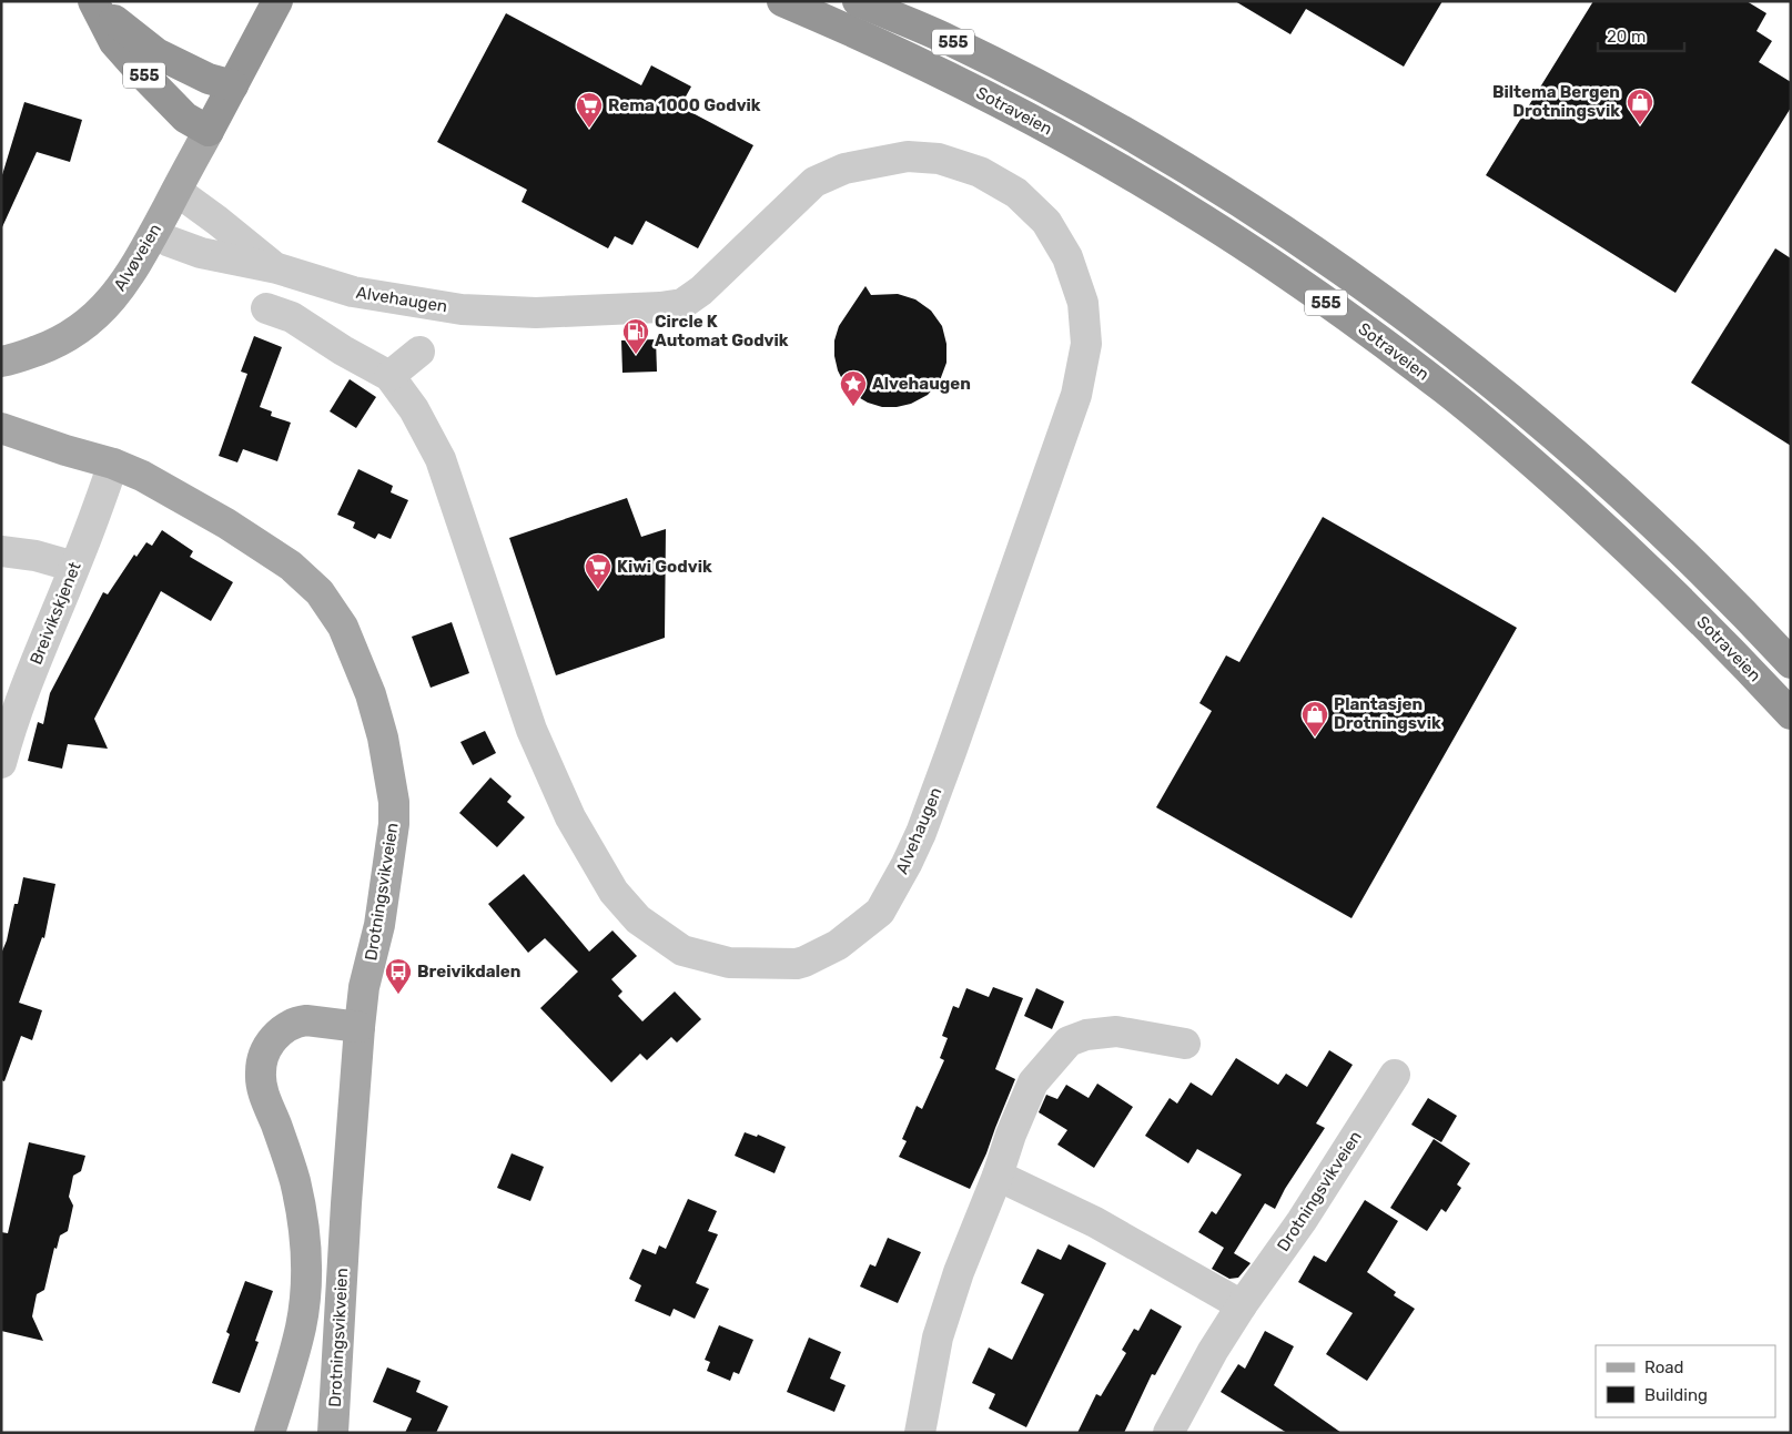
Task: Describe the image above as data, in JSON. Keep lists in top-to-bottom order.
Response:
{
  "streets": {
    "highway": ["555", "Sotraveien"],
    "main road": ["Alvøveien", "Drotningsvikveien"],
    "street": ["Alvehaugen", "Breivikskjenet"]
  },
  "crossings": [
    ["555", "Alvøveien"],
    ["Alvøveien", "Alvehaugen"],
    ["Breivikskjenet", "Drotningsvikveien"]
  ],
  "places": {
    "shop": ["Biltema Bergen Drotningsvik", "Plantasjen Drotningsvik"],
    "supermarket": ["Rema 1000 Godvik", "Kiwi Godvik"],
    "fuel station": ["Circle K Automat Godvik"],
    "place": ["Alvehaugen"],
    "bus stop": ["Breivikdalen"]
  },
  "legend": ["Road", "Building"],
  "scale_bar": "20 m"
}
